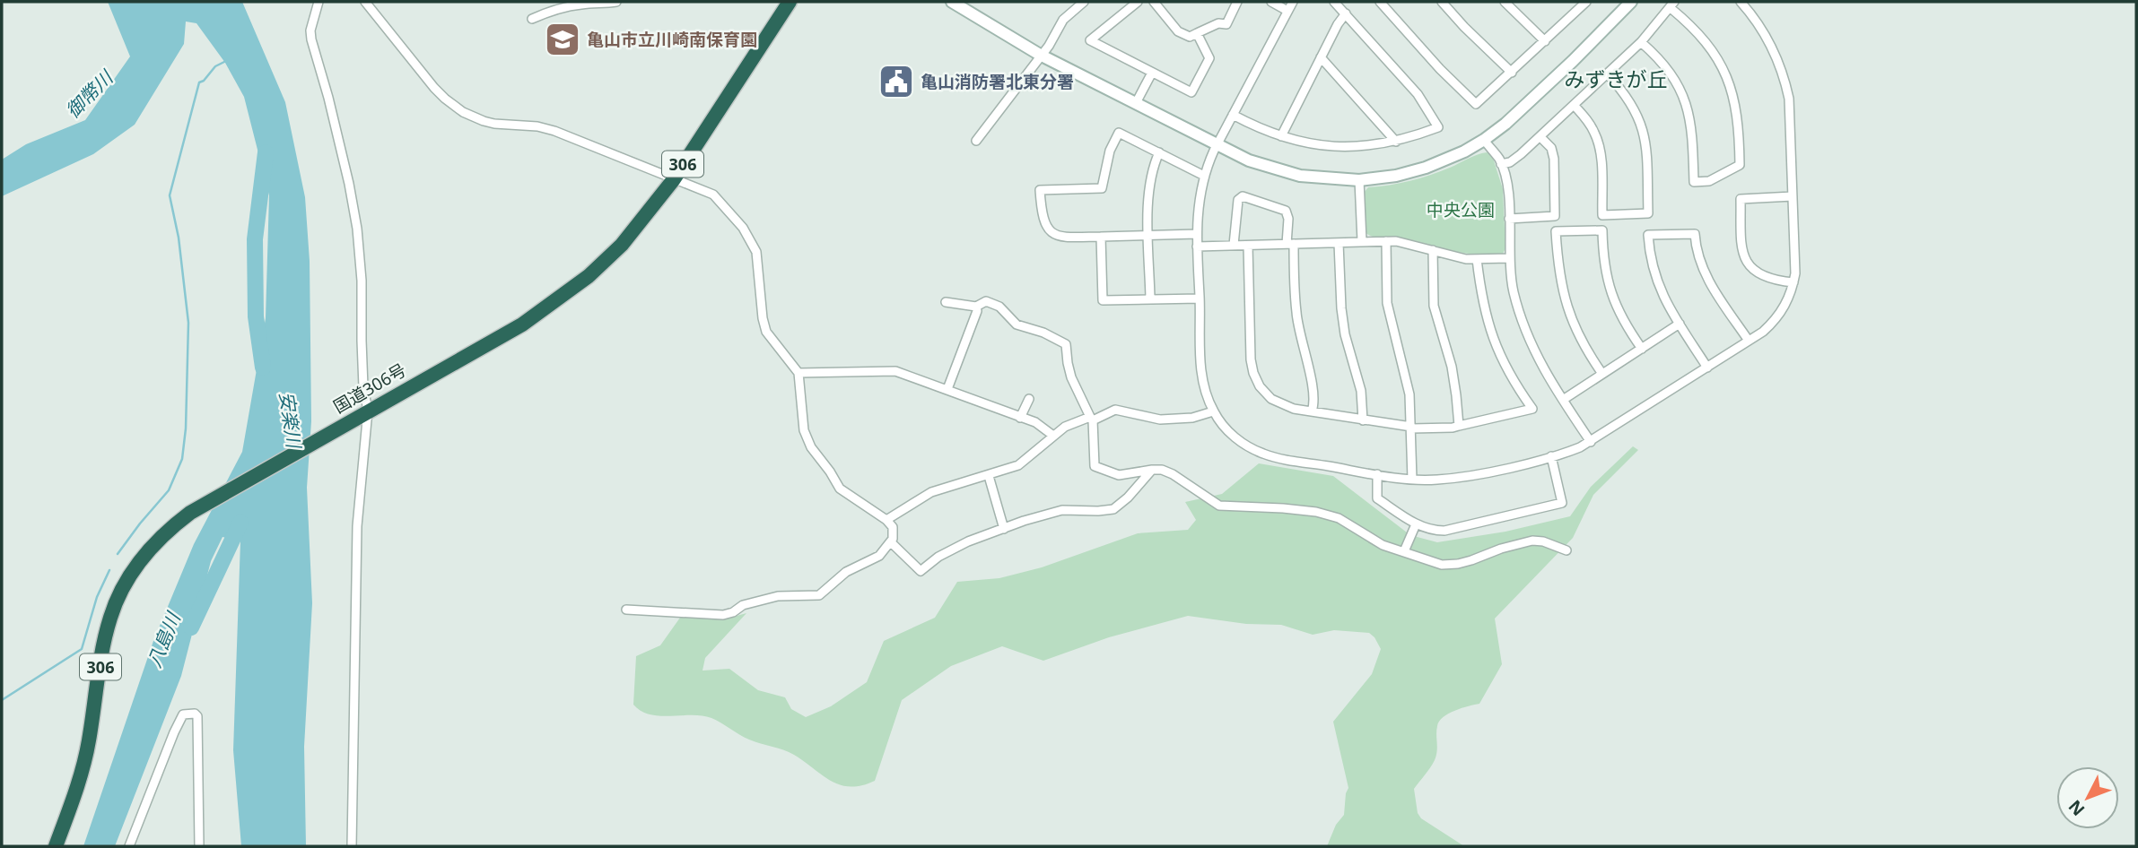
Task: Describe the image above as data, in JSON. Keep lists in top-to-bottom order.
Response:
{
  "streets": {
    "highway": ["306", "国道306号"]
  },
  "districts": ["みずきが丘"],
  "water": ["御幣川", "安楽川", "八島川"],
  "parks": ["中央公園"],
  "places": {
    "school or university": ["亀山市立川崎南保育園"],
    "public building": ["亀山消防署北東分署"]
  },
  "north": "bottom left"
}
